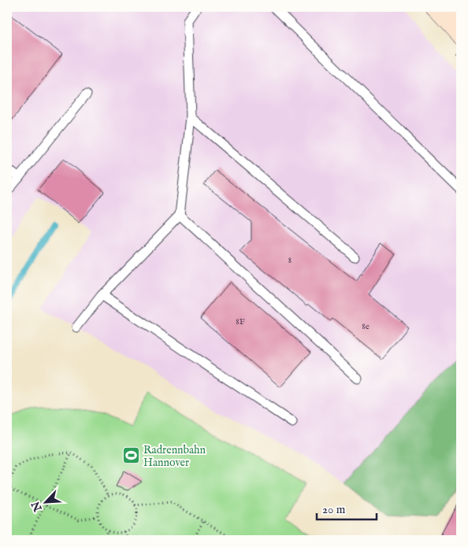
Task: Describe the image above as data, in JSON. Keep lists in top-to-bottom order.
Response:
{
  "places": {
    "sports": ["Radrennbahn Hannover"]
  },
  "house_numbers": ["8", "8F", "8e"],
  "scale_bar": "20 m",
  "north": "bottom left"
}
